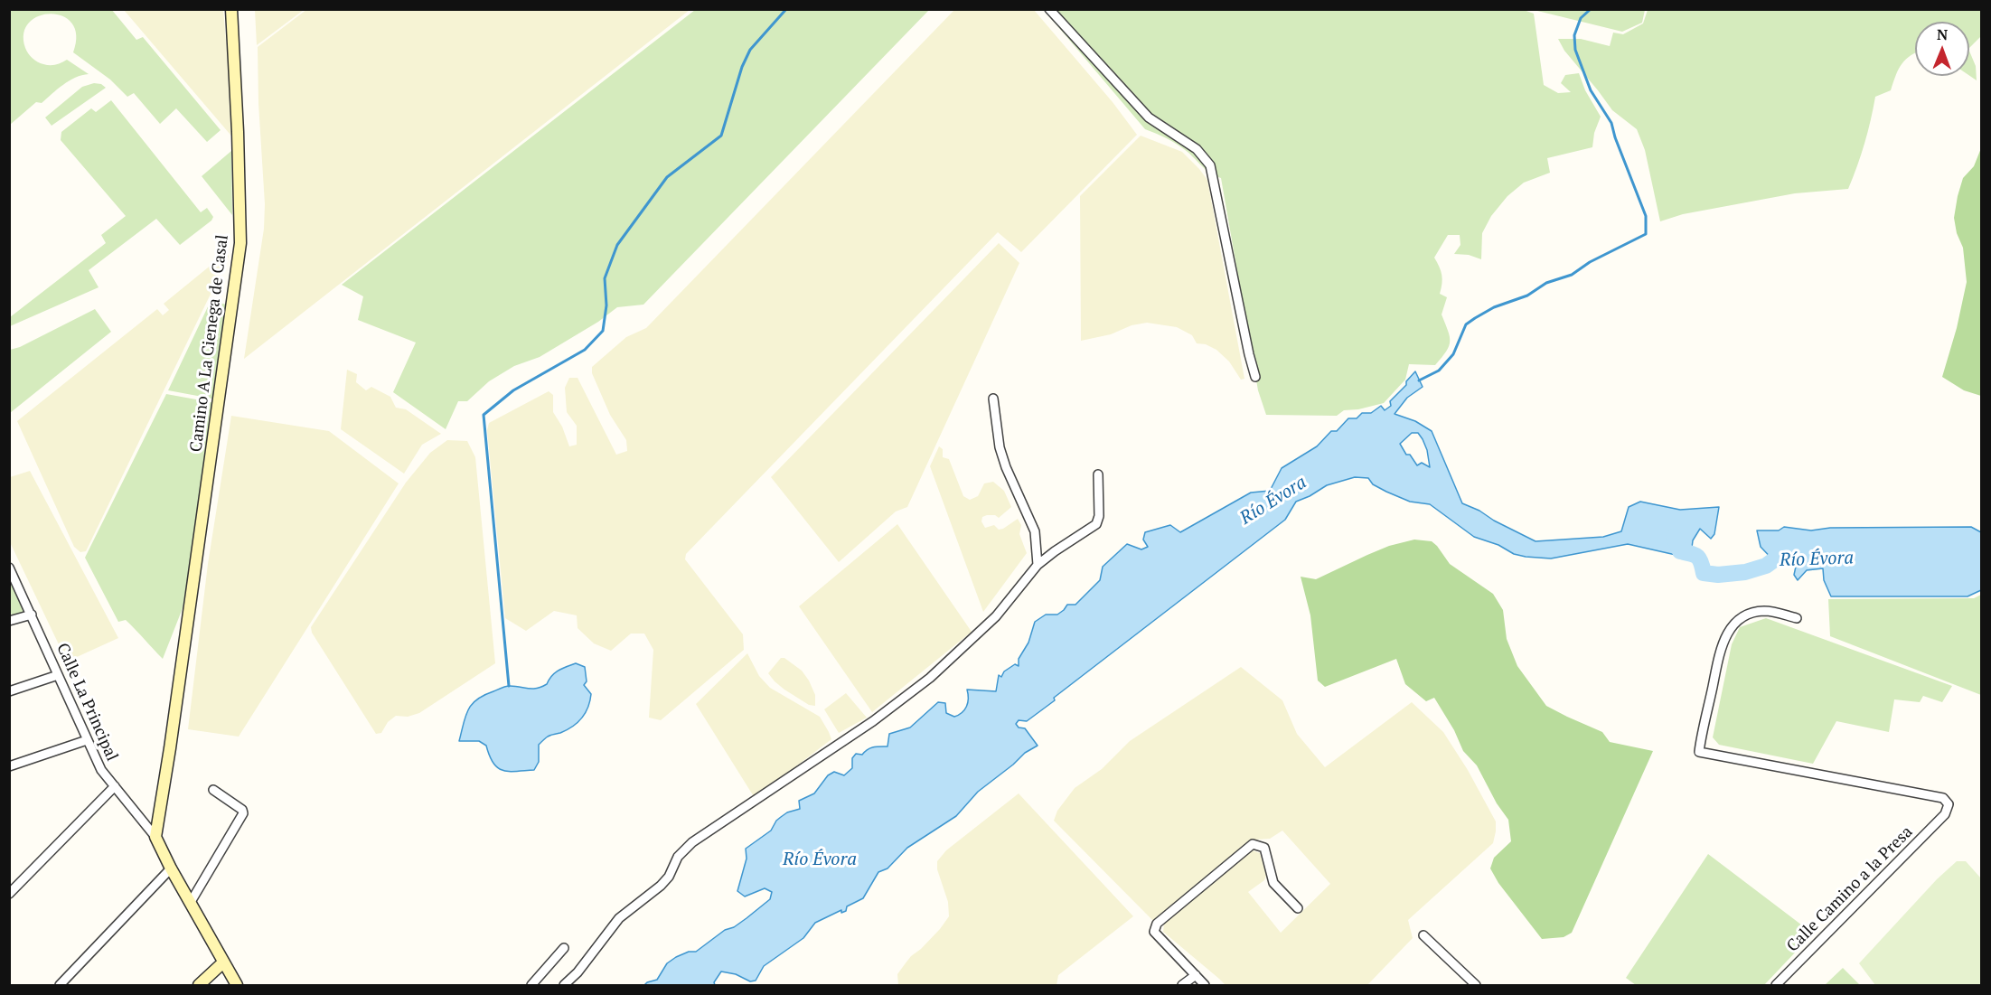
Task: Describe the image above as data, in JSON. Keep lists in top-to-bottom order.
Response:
{
  "streets": {
    "street": ["Camino A La Cienega de Casal", "Calle La Principal", "Calle Camino a la Presa"]
  },
  "crossings": [
    ["Camino A La Cienega de Casal", "Calle La Principal"]
  ],
  "water": ["Río Évora"],
  "north": "top"
}
